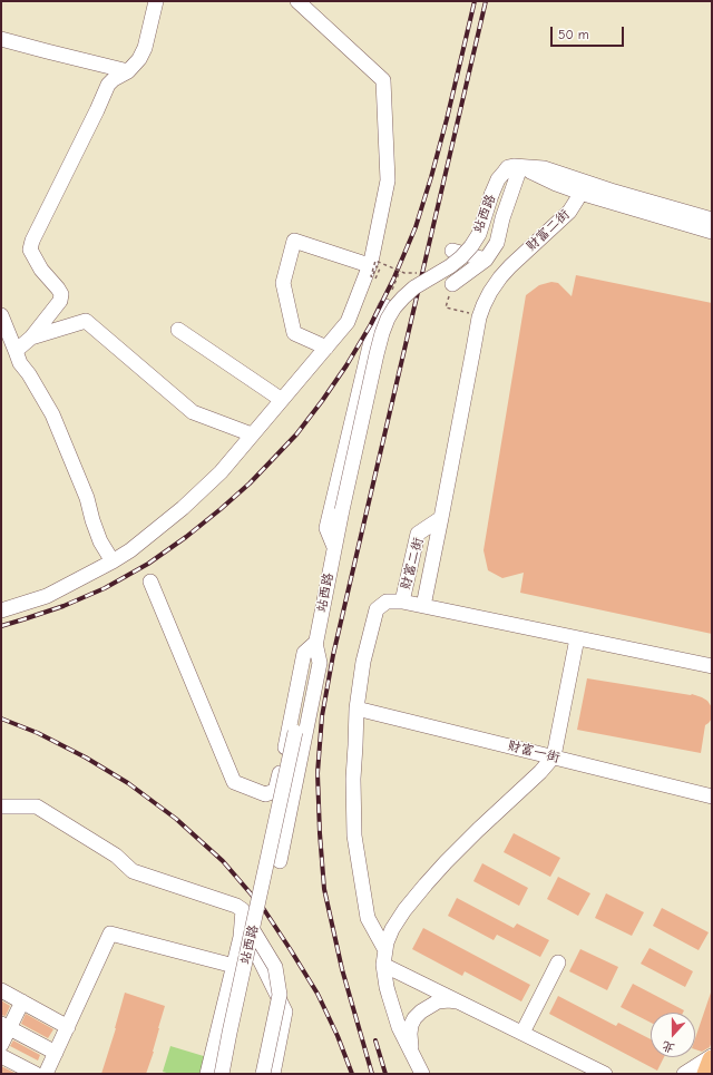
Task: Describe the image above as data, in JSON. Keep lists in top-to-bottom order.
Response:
{
  "streets": {
    "street": ["站西路", "财富二街", "财富一街"]
  },
  "scale_bar": "50 m",
  "north": "bottom"
}
